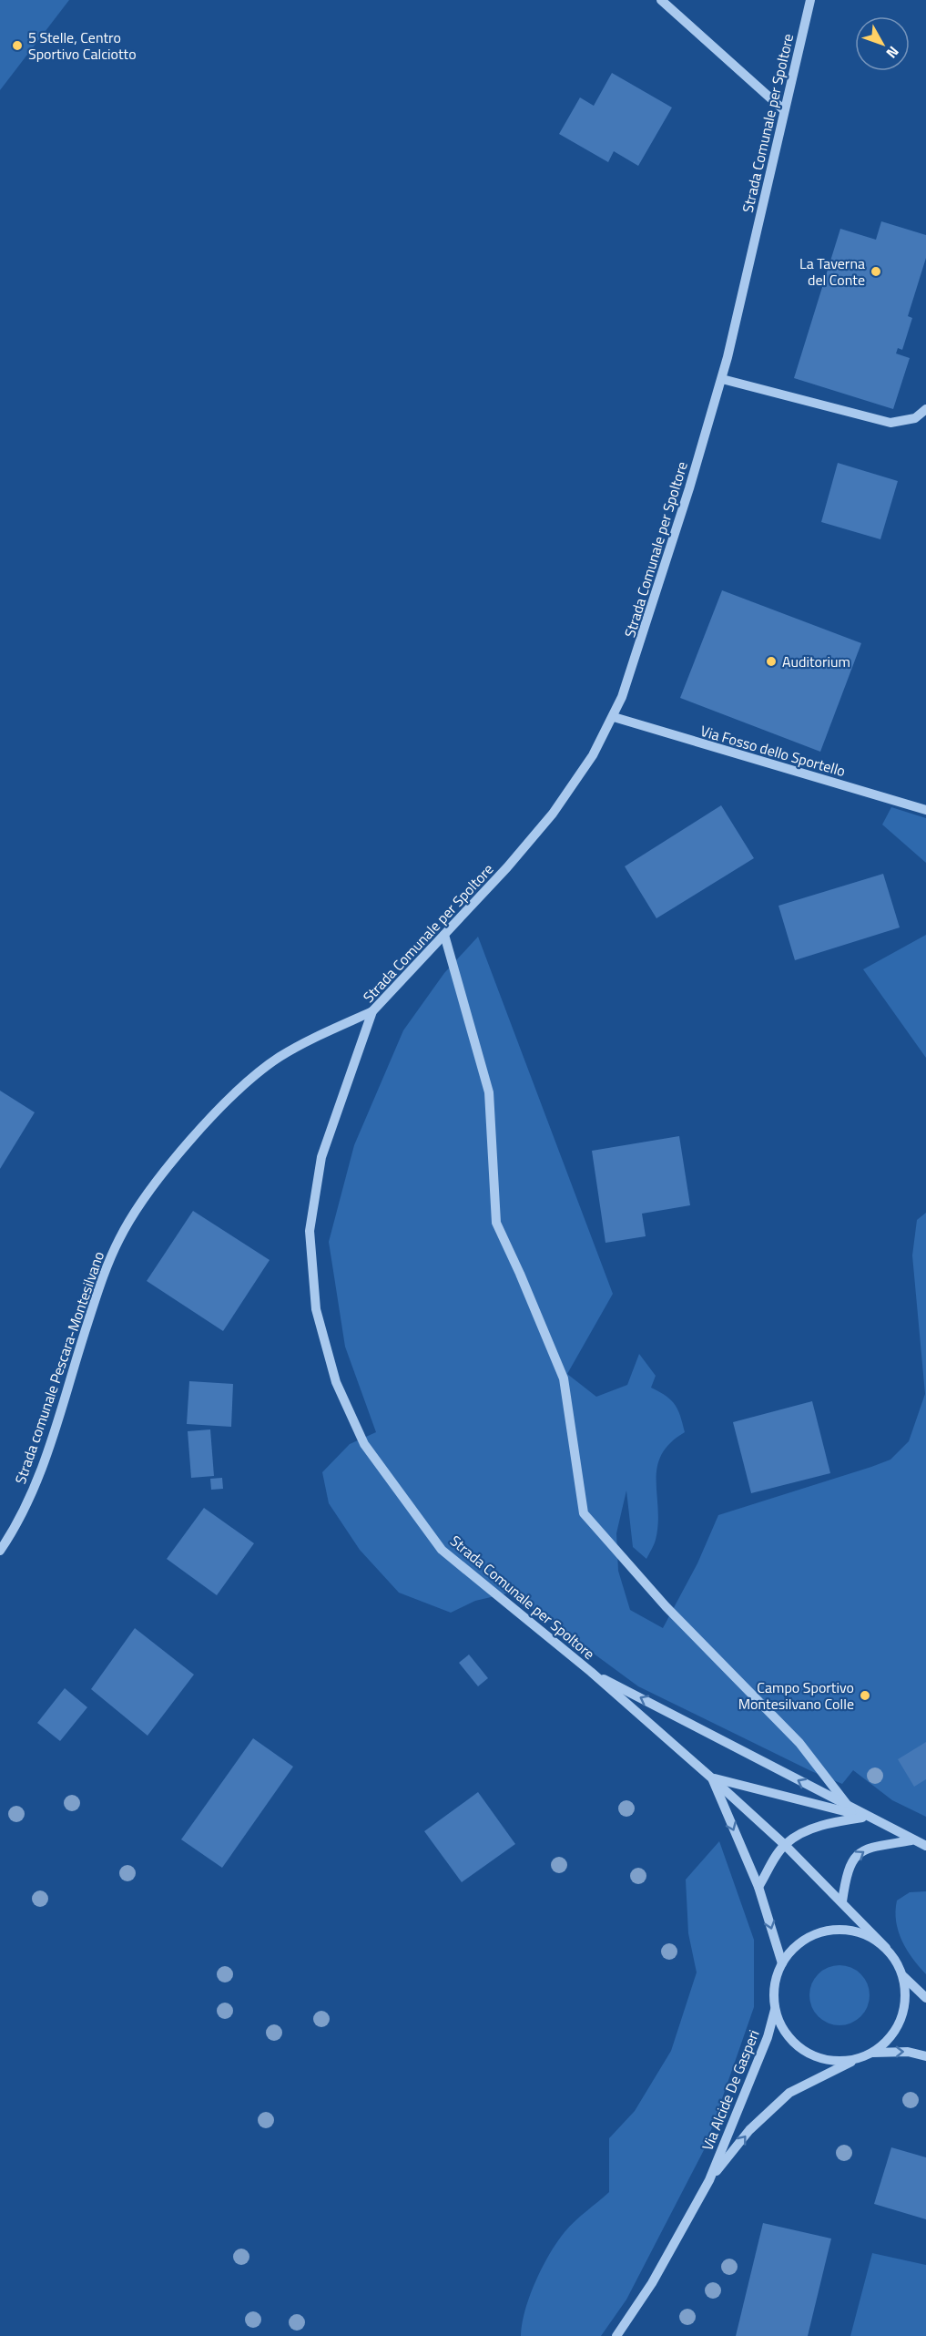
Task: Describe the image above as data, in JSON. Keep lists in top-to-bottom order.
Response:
{
  "streets": {
    "street": [
      "Strada Comunale per Spoltore",
      "Via Fosso dello Sportello",
      "Strada comunale Pescara-Montesilvano",
      "Via Alcide De Gasperi"
    ]
  },
  "crossings": [
    ["Strada Comunale per Spoltore", "Via Fosso dello Sportello"],
    ["Strada Comunale per Spoltore", "Strada comunale Pescara-Montesilvano"],
    ["Strada Comunale per Spoltore", "Via Alcide De Gasperi"]
  ],
  "places": [
    "5 Stelle, Centro Sportivo Calciotto",
    "La Taverna del Conte",
    "Auditorium",
    "Campo Sportivo Montesilvano Colle"
  ],
  "north": "bottom right"
}
